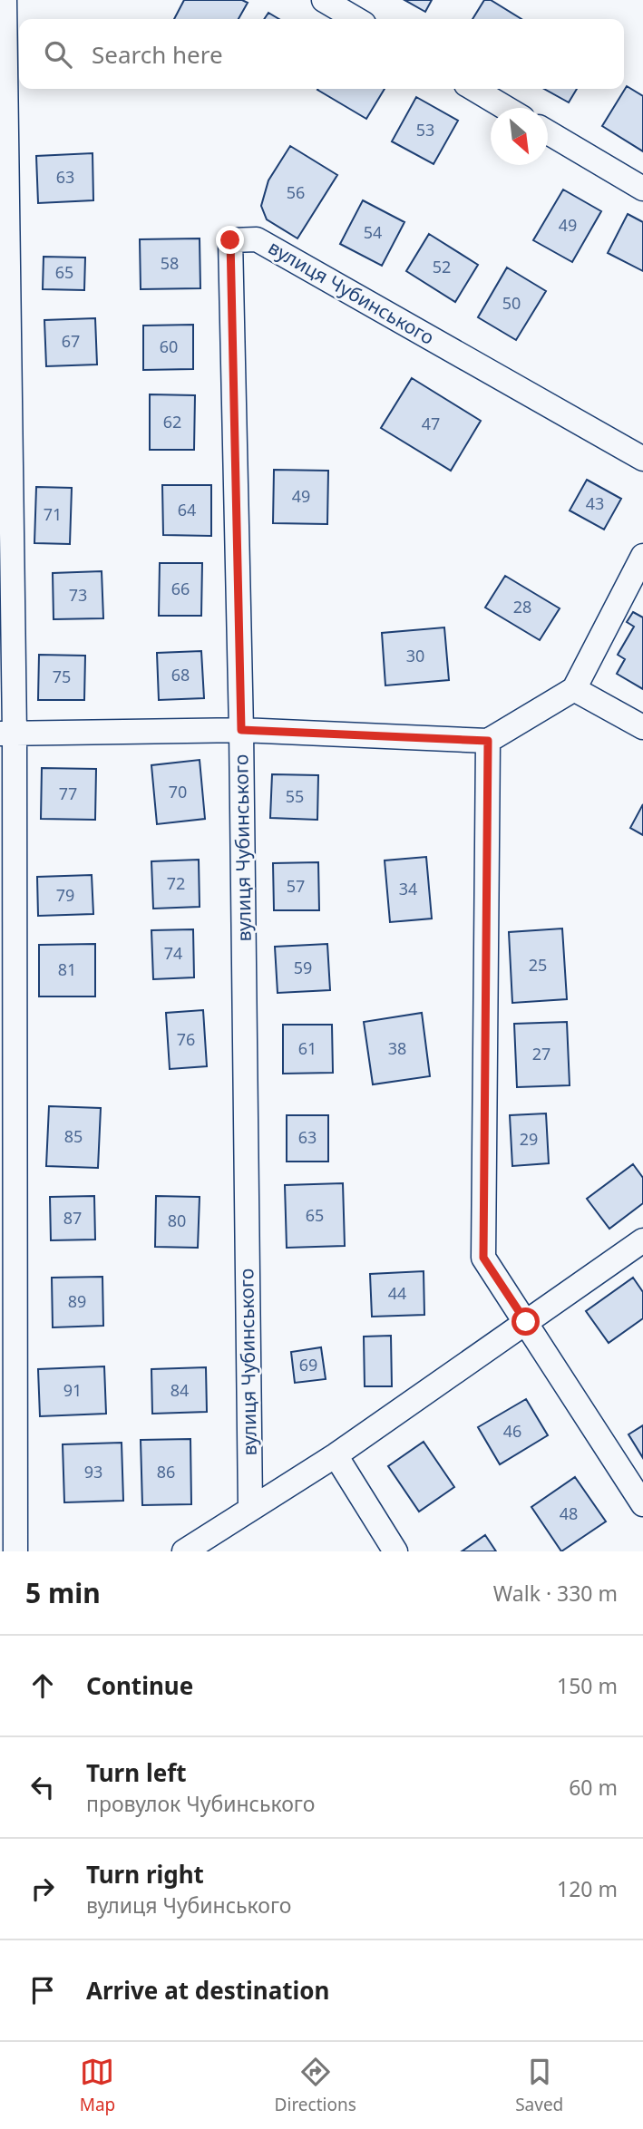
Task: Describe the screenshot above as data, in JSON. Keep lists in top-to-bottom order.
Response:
{
  "streets": {
    "street": ["вулиця Чубинського"]
  },
  "house_numbers": [
    "53",
    "63",
    "56",
    "49",
    "54",
    "58",
    "52",
    "65",
    "50",
    "67",
    "60",
    "62",
    "47",
    "49",
    "43",
    "64",
    "71",
    "66",
    "73",
    "28",
    "30",
    "68",
    "75",
    "70",
    "77",
    "55",
    "72",
    "57",
    "34",
    "79",
    "74",
    "25",
    "59",
    "81",
    "76",
    "61",
    "38",
    "27",
    "85",
    "63",
    "29",
    "65",
    "87",
    "80",
    "44",
    "89",
    "69",
    "91",
    "84",
    "46",
    "93",
    "86",
    "48"
  ],
  "north": "bottom right",
  "page": {
    "search": "Search here",
    "heading": ["5 min", "Walk · 330 m"],
    "list": [
      ["Continue", "150 m"],
      ["Turn left", "провулок Чубинського", "60 m"],
      ["Turn right", "вулиця Чубинського", "120 m"],
      "Arrive at destination"
    ],
    "nav": ["Map", "Directions", "Saved"]
  }
}
